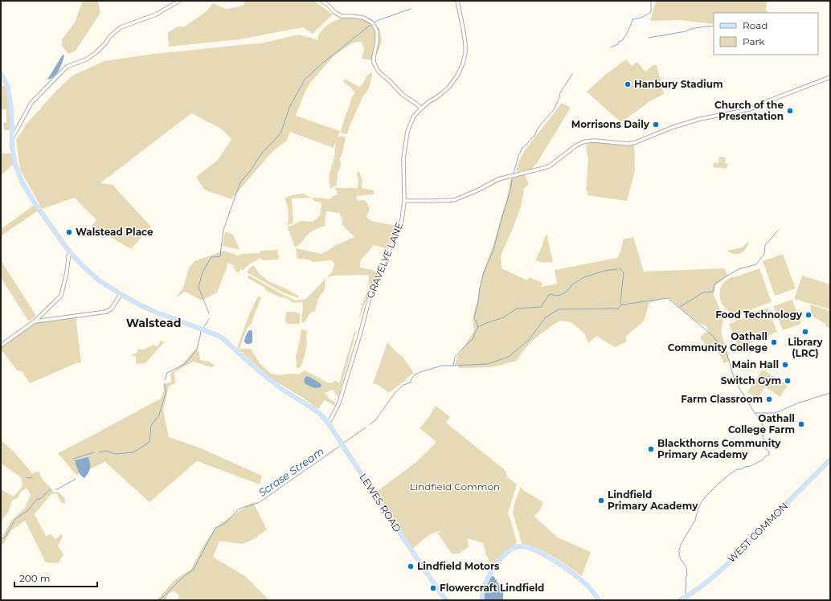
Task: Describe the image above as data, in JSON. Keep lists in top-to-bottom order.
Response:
{
  "streets": {
    "main road": ["LEWES ROAD", "WEST COMMON"],
    "street": ["GRAVELYE LANE"]
  },
  "crossings": [
    ["GRAVELYE LANE", "LEWES ROAD"]
  ],
  "districts": ["Walstead"],
  "water": ["Scrase Stream"],
  "parks": ["Lindfield Common"],
  "places": [
    "Hanbury Stadium",
    "Church of the Presentation",
    "Morrisons Daily",
    "Walstead Place",
    "Food Technology",
    "Library (LRC)",
    "Oathall Community College",
    "Main Hall",
    "Switch Gym",
    "Farm Classroom",
    "Oathall College Farm",
    "Blackthorns Community Primary Academy",
    "Lindfield Primary Academy",
    "Lindfield Motors",
    "Flowercraft Lindfield"
  ],
  "legend": ["Road", "Park"],
  "scale_bar": "200 m"
}
